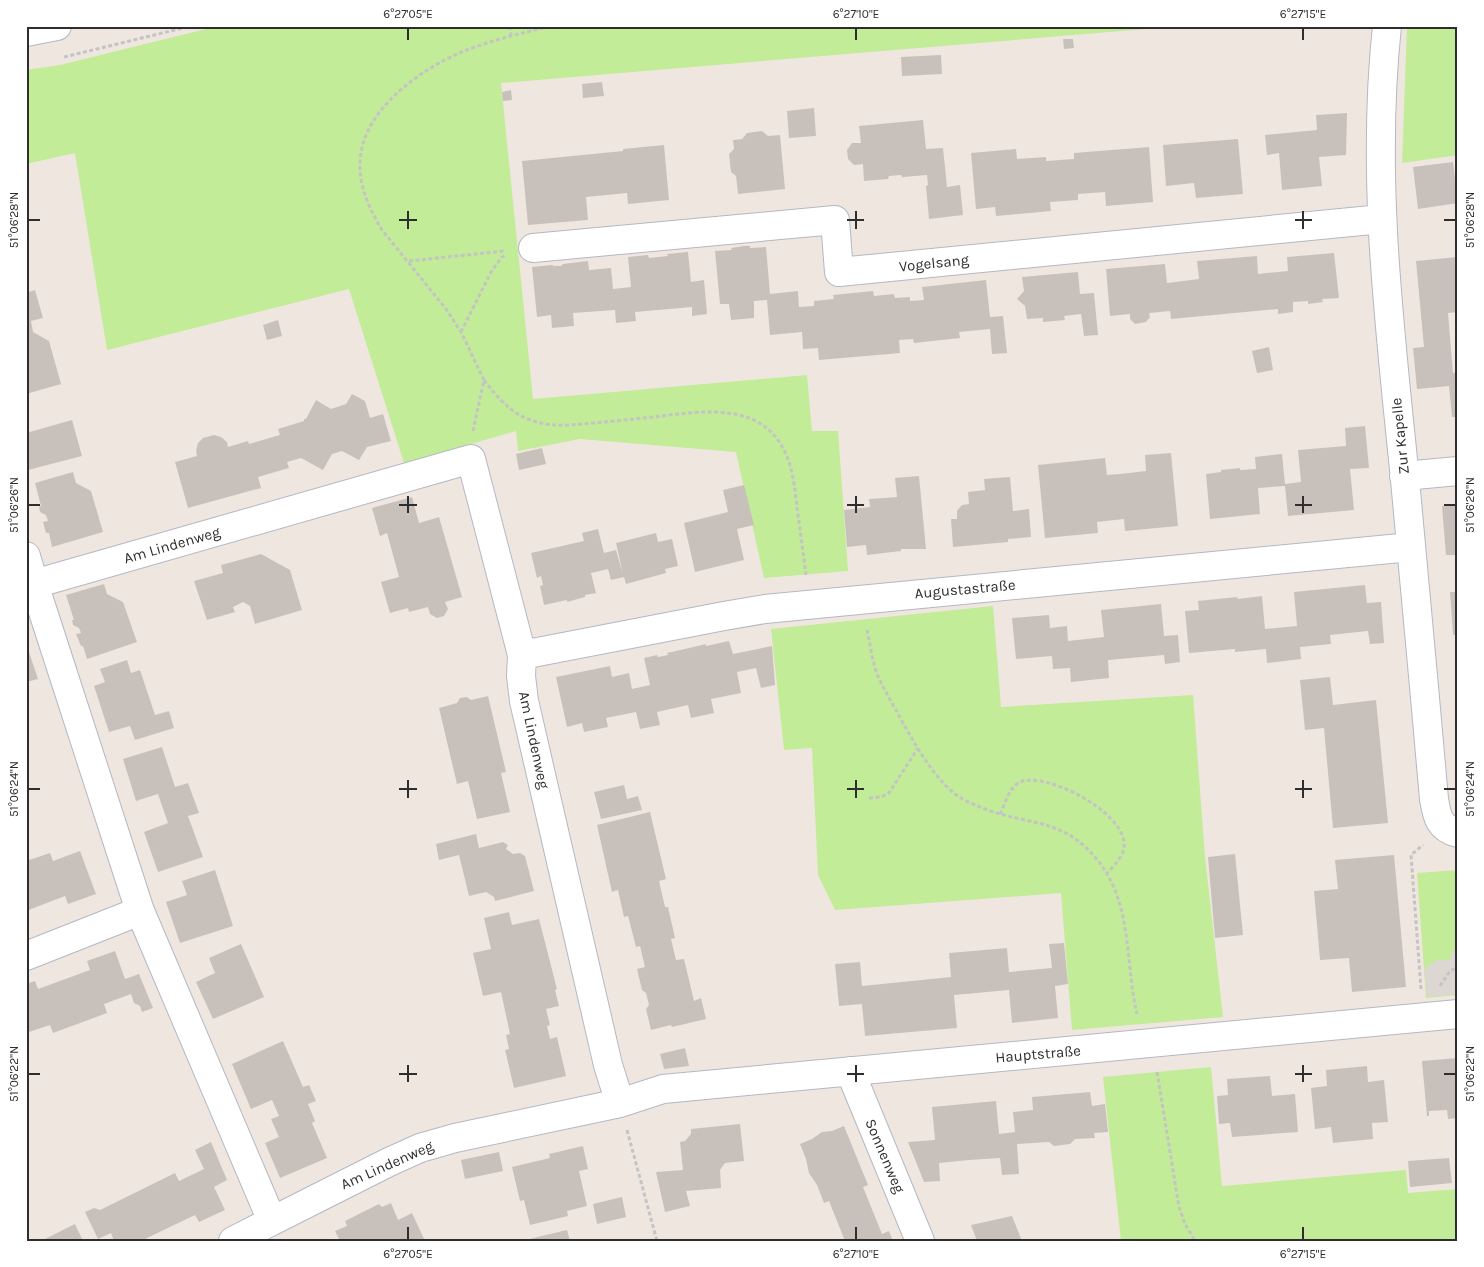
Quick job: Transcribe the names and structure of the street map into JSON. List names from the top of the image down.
{
  "streets": {
    "street": [
      "Vogelsang",
      "Zur Kapelle",
      "Am Lindenweg",
      "Augustastraße",
      "Hauptstraße",
      "Sonnenweg"
    ]
  },
  "crossings": [
    ["Vogelsang", "Zur Kapelle"],
    ["Zur Kapelle", "Augustastraße"],
    ["Am Lindenweg", "Augustastraße"],
    ["Am Lindenweg", "Hauptstraße"],
    ["Hauptstraße", "Sonnenweg"]
  ],
  "coordinates": [
    "6°27'05\"E",
    "6°27'10\"E",
    "6°27'15\"E",
    "51°06'28\"N",
    "51°06'26\"N",
    "51°06'24\"N",
    "51°06'22\"N"
  ]
}
